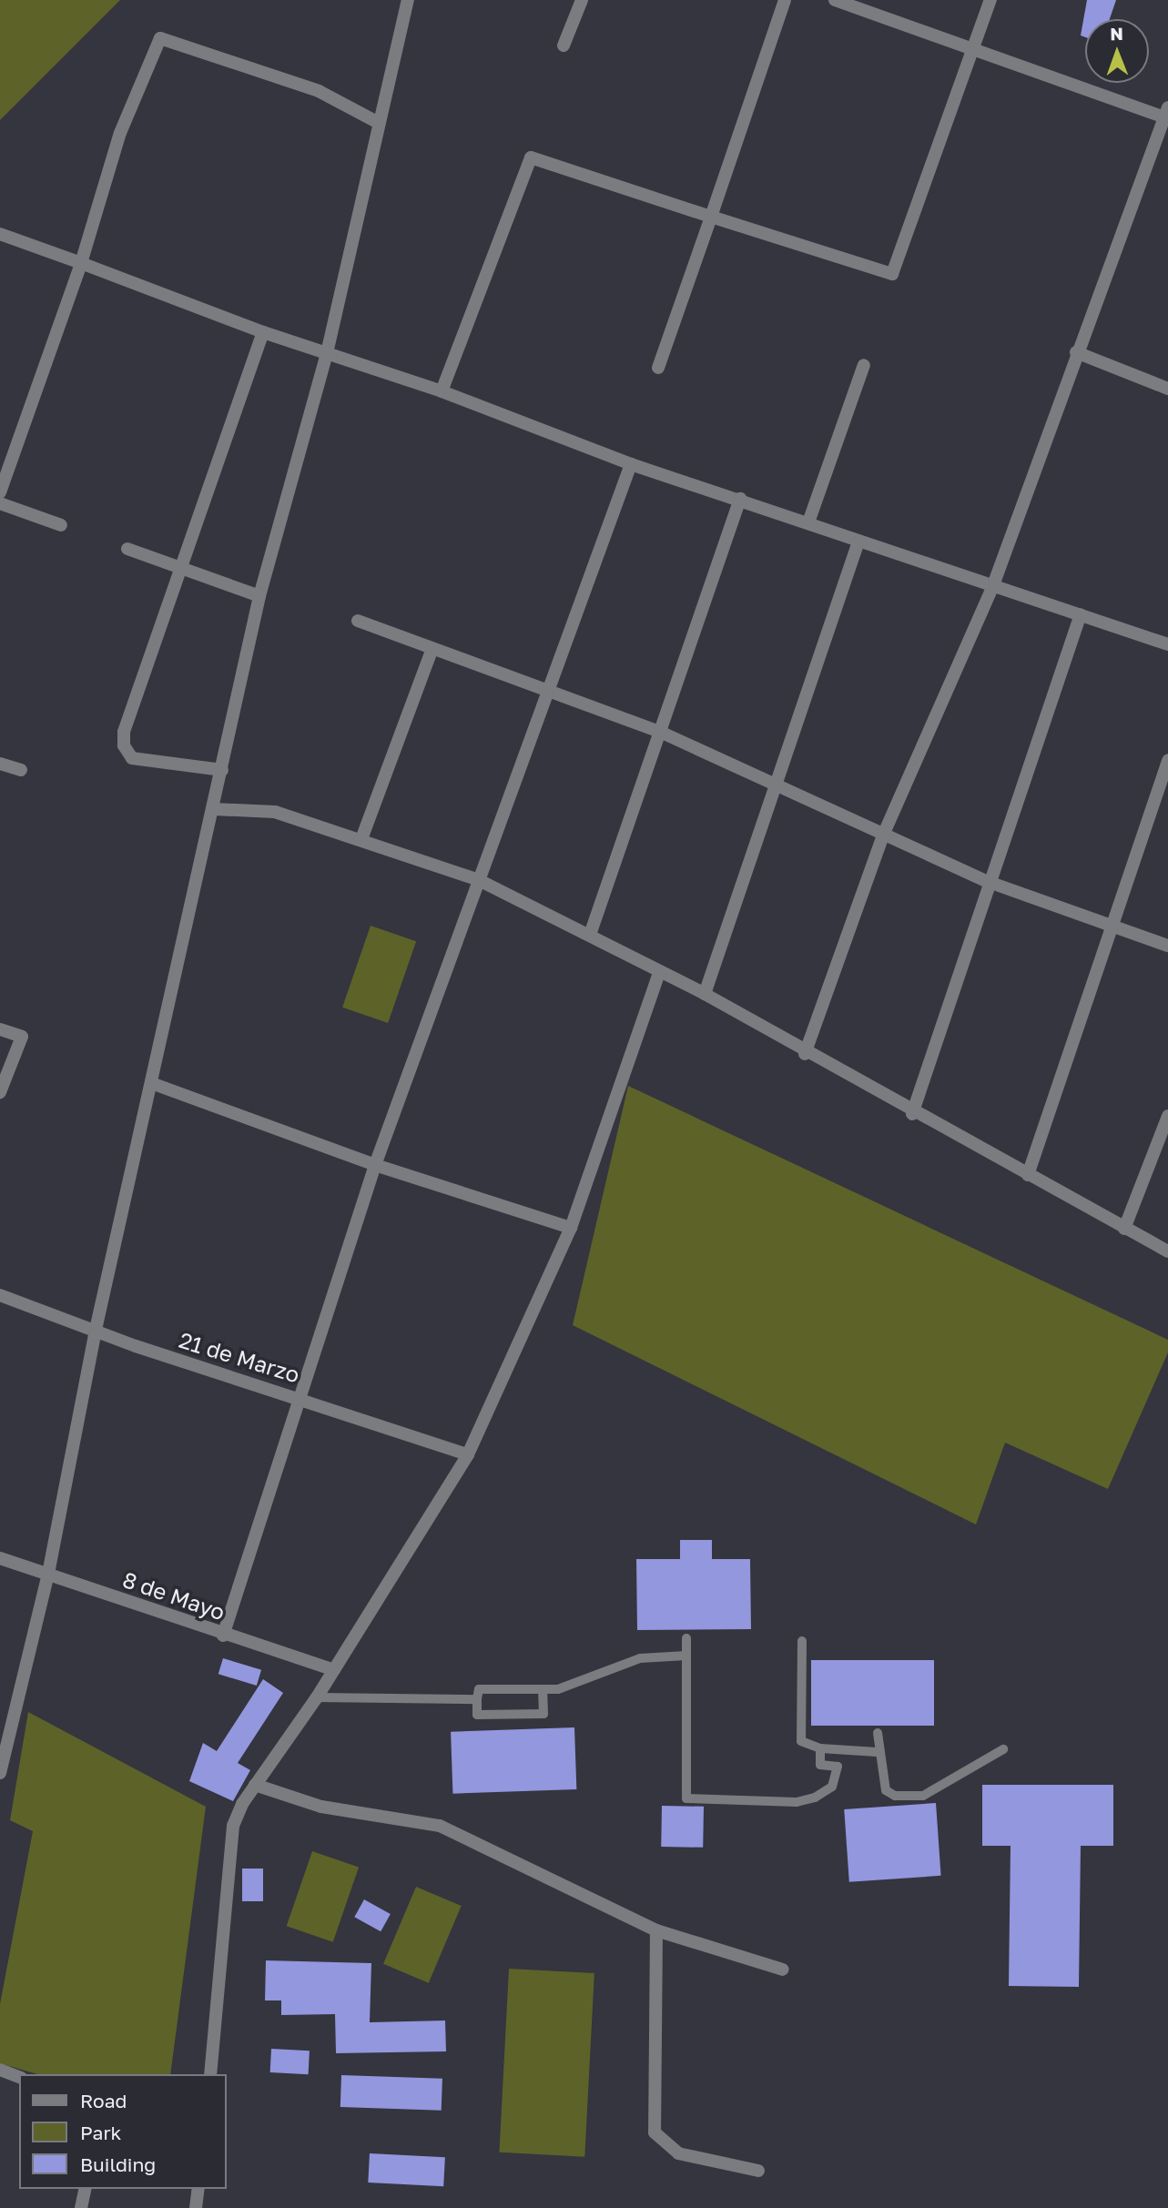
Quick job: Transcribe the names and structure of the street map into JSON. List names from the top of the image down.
{
  "streets": {
    "street": ["21 de Marzo", "8 de Mayo"]
  },
  "legend": ["Road", "Park", "Building"],
  "north": "top"
}
